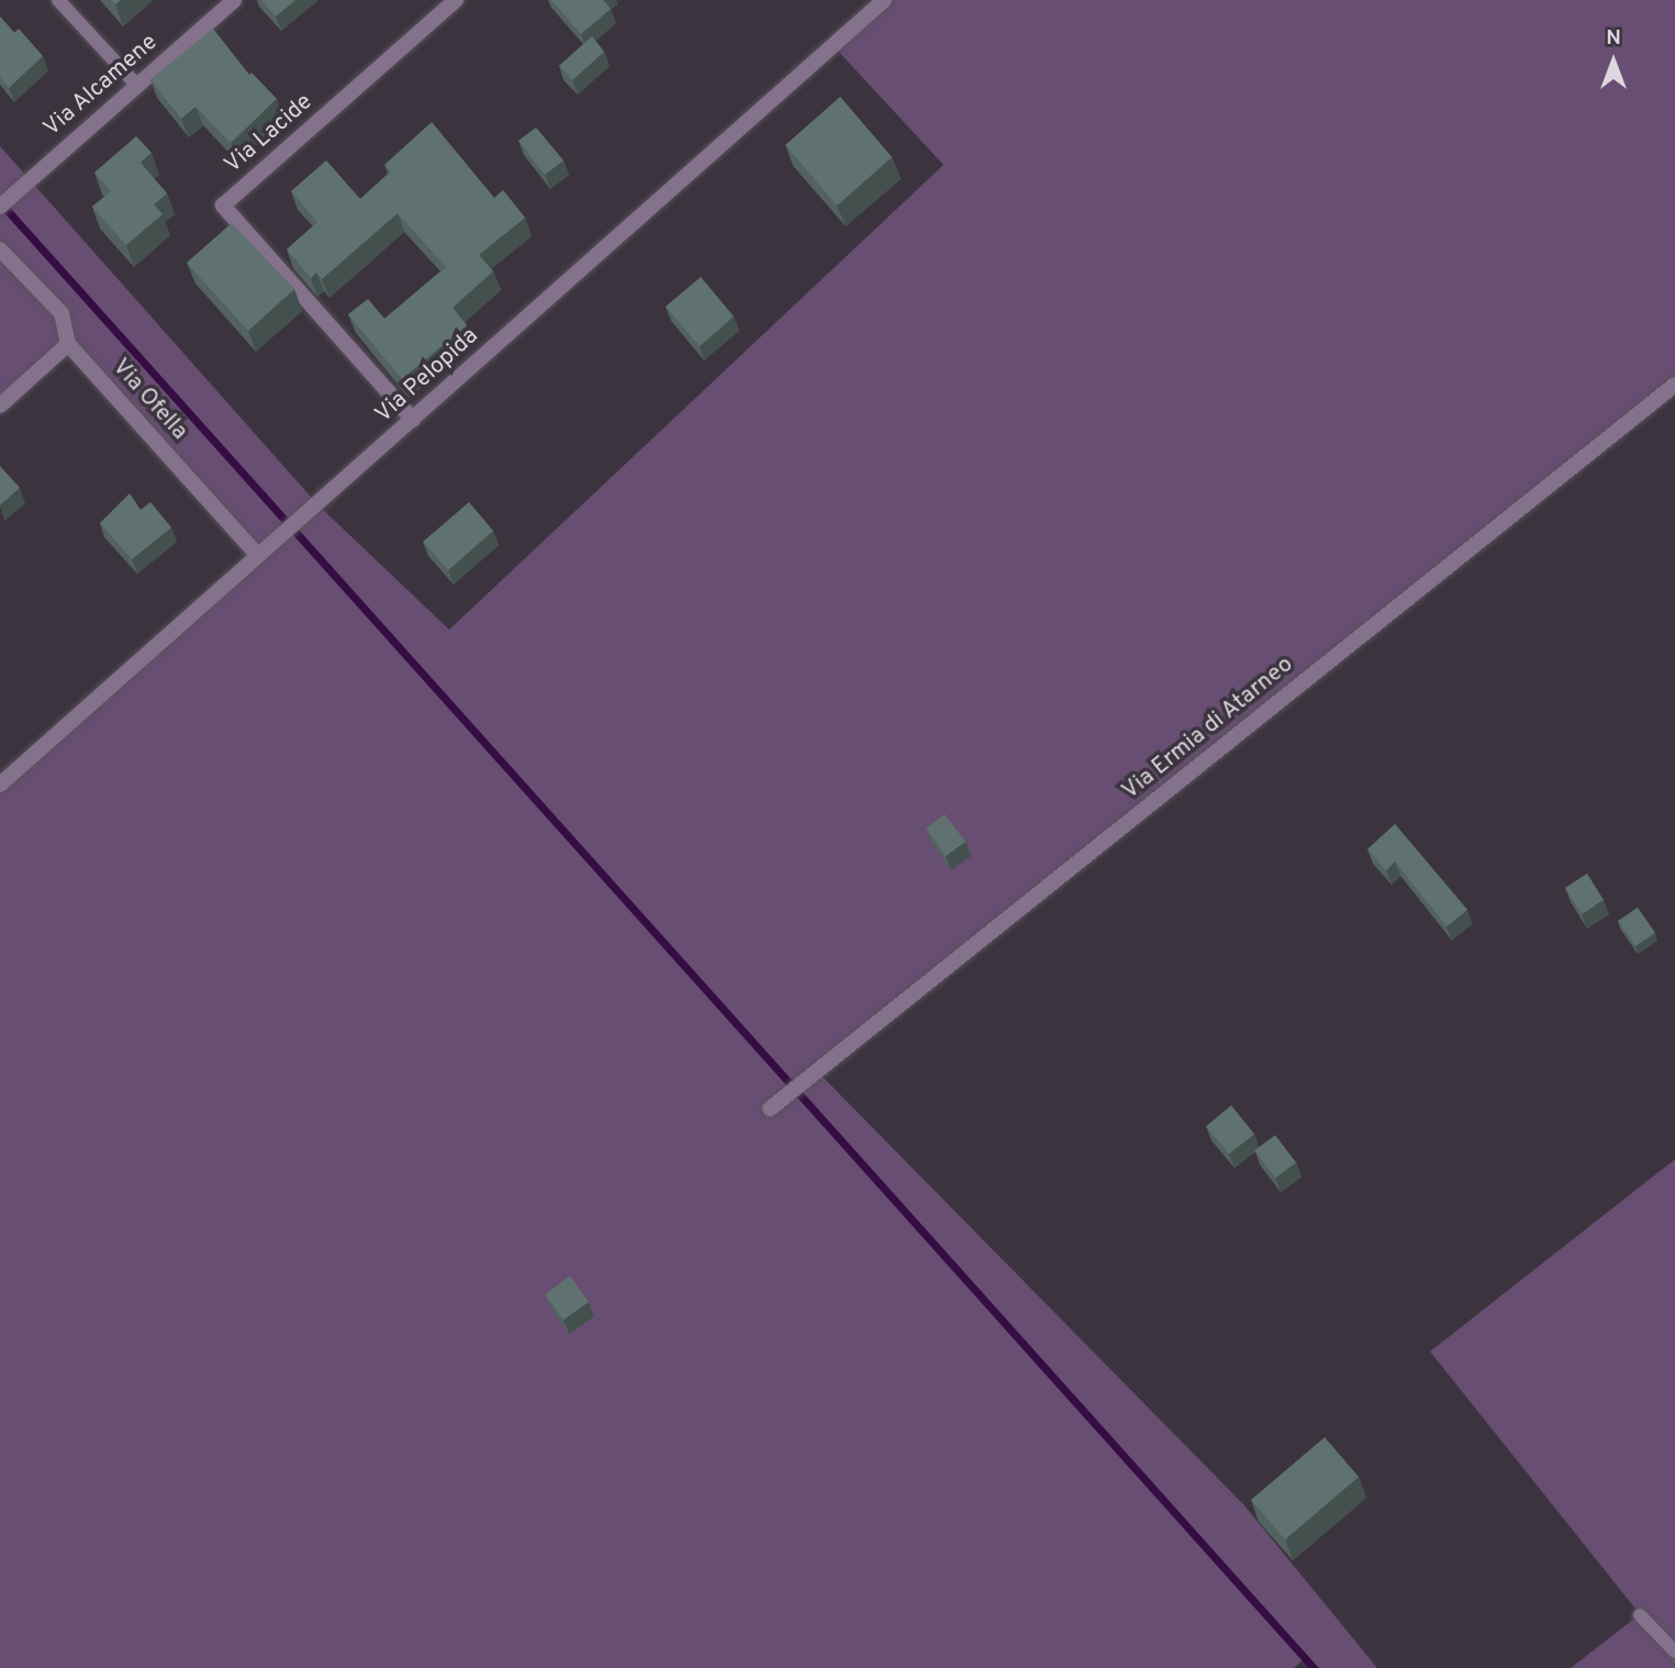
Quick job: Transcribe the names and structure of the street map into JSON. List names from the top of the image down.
{
  "streets": {
    "street": [
      "Via Alcamene",
      "Via Lacide",
      "Via Pelopida",
      "Via Ofella",
      "Via Ermia di Atarneo"
    ]
  },
  "crossings": [
    ["Via Lacide", "Via Pelopida"],
    ["Via Pelopida", "Via Ofella"]
  ],
  "north": "top"
}
